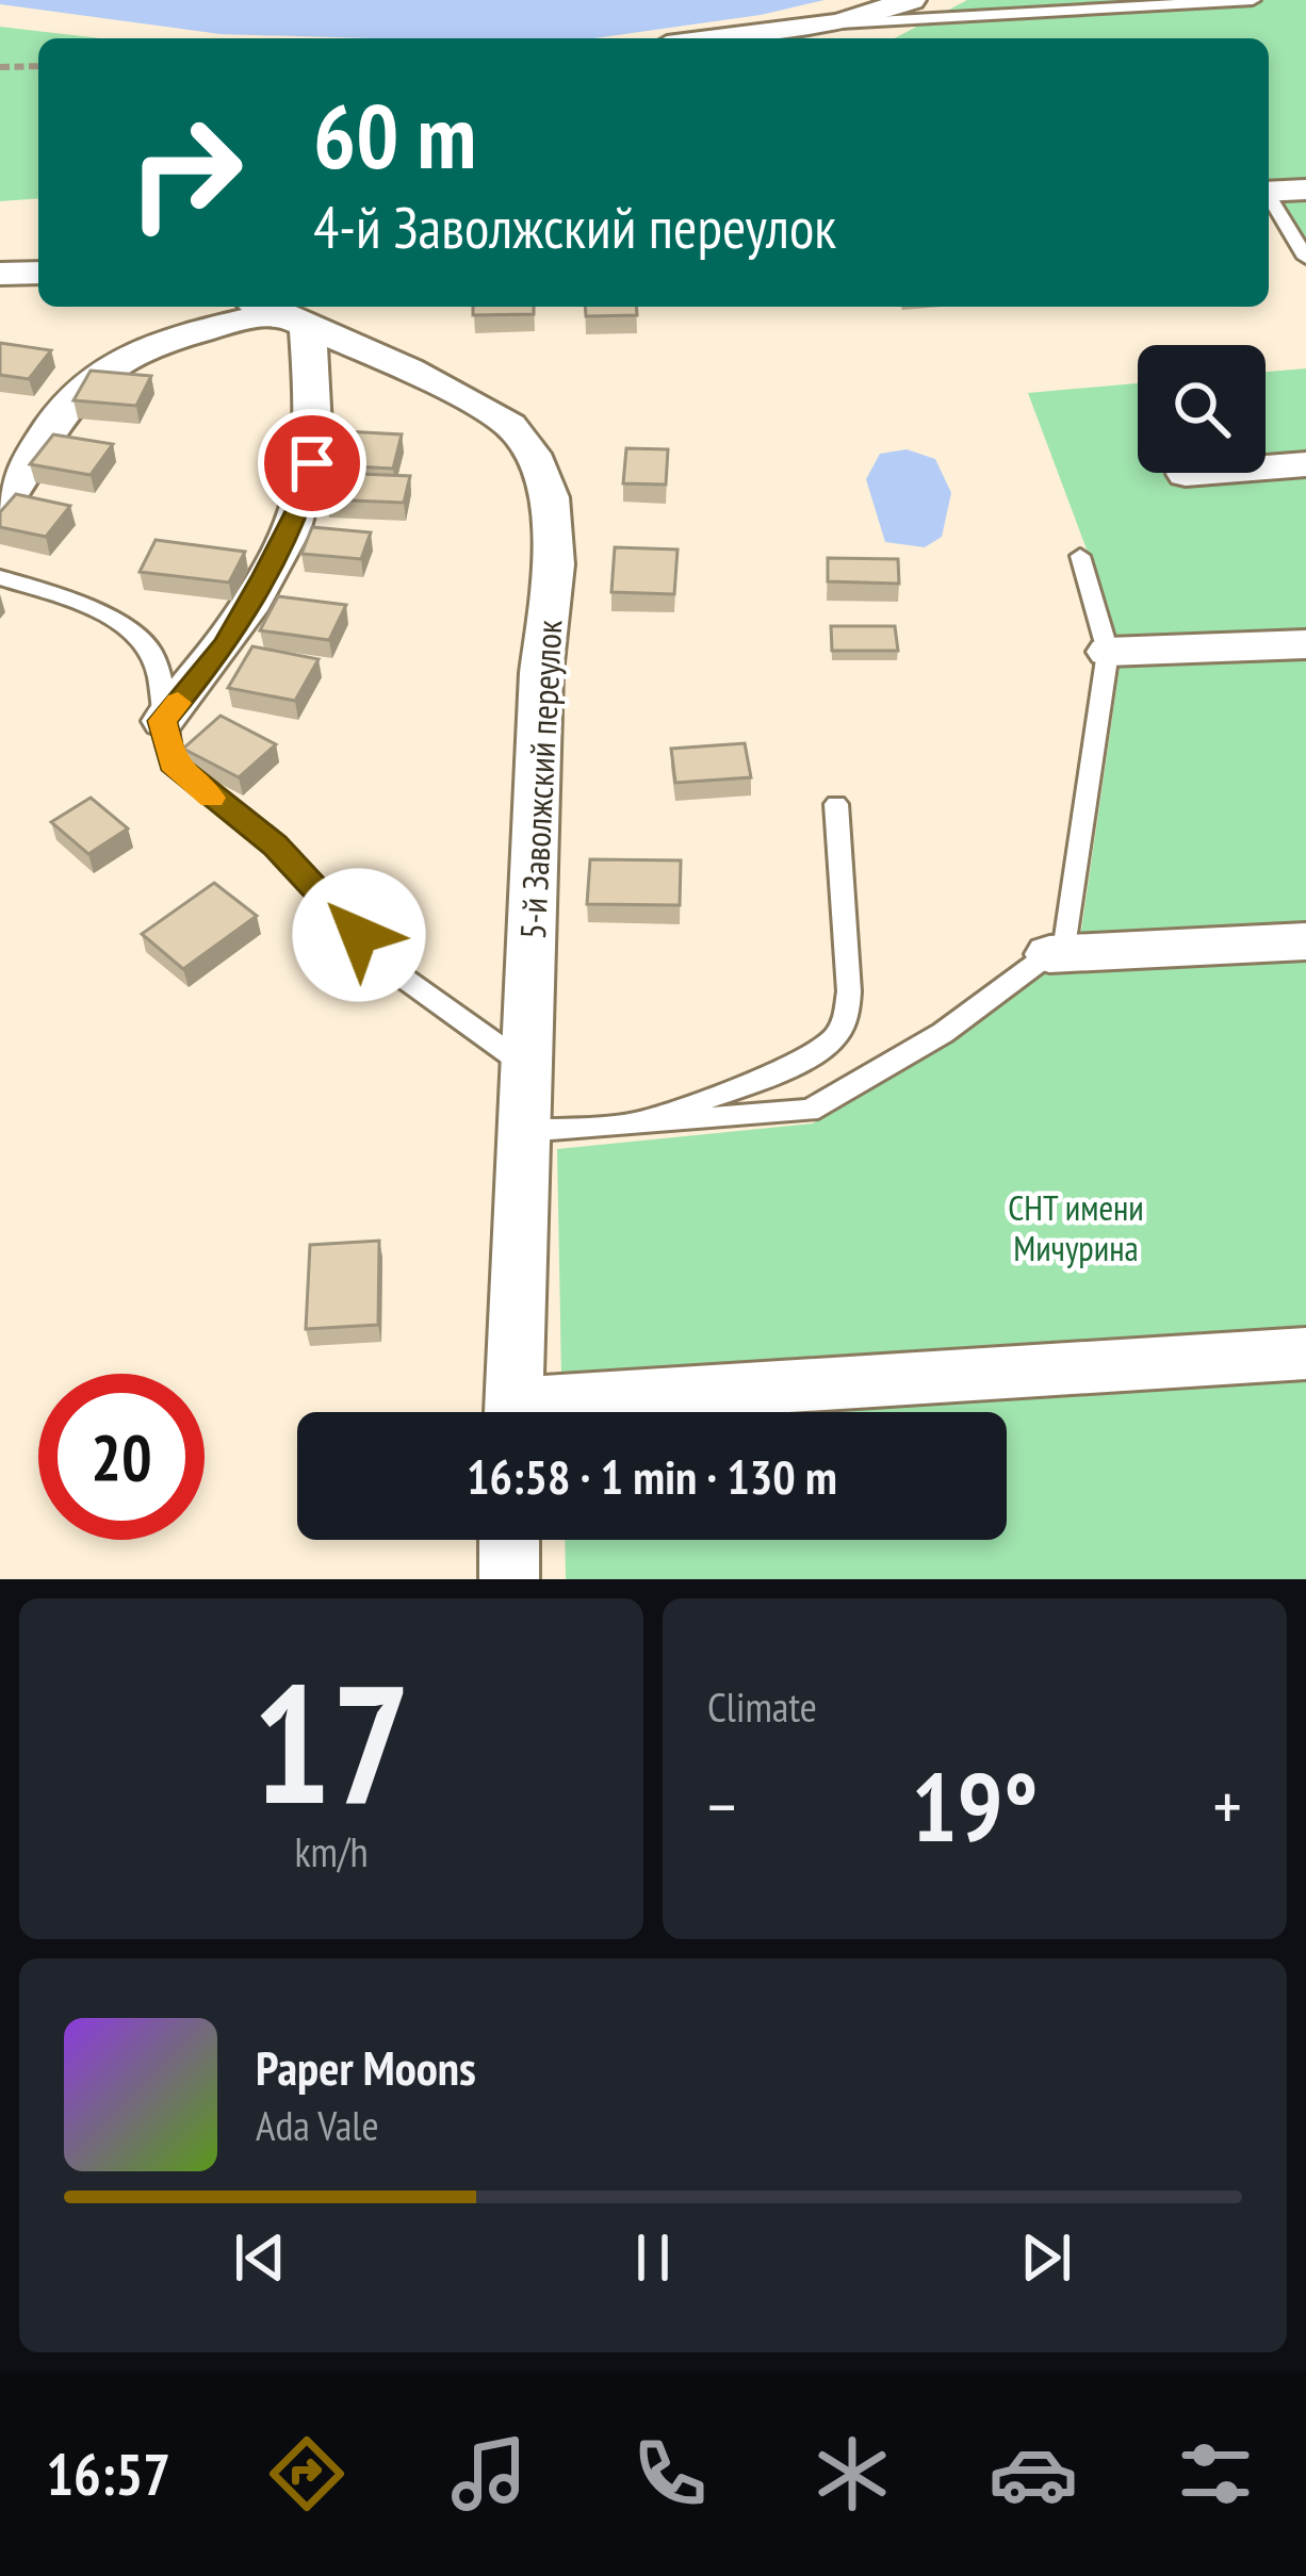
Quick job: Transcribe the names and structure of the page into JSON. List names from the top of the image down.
{
  "streets": {
    "street": ["5-й Заволжский переулок"]
  },
  "parks": ["СНТ имени Мичурина"],
  "page": {
    "turn": ["60 m", "4-й Заволжский переулок"],
    "limit": "20",
    "trip": "16:58 · 1 min · 130 m",
    "tile": [
      ["17", "km/h"],
      "Climate"
    ],
    "heat": ["−", "19°", "+"],
    "song": ["Paper Moons", "Ada Vale"],
    "tabs": "16:57"
  }
}
